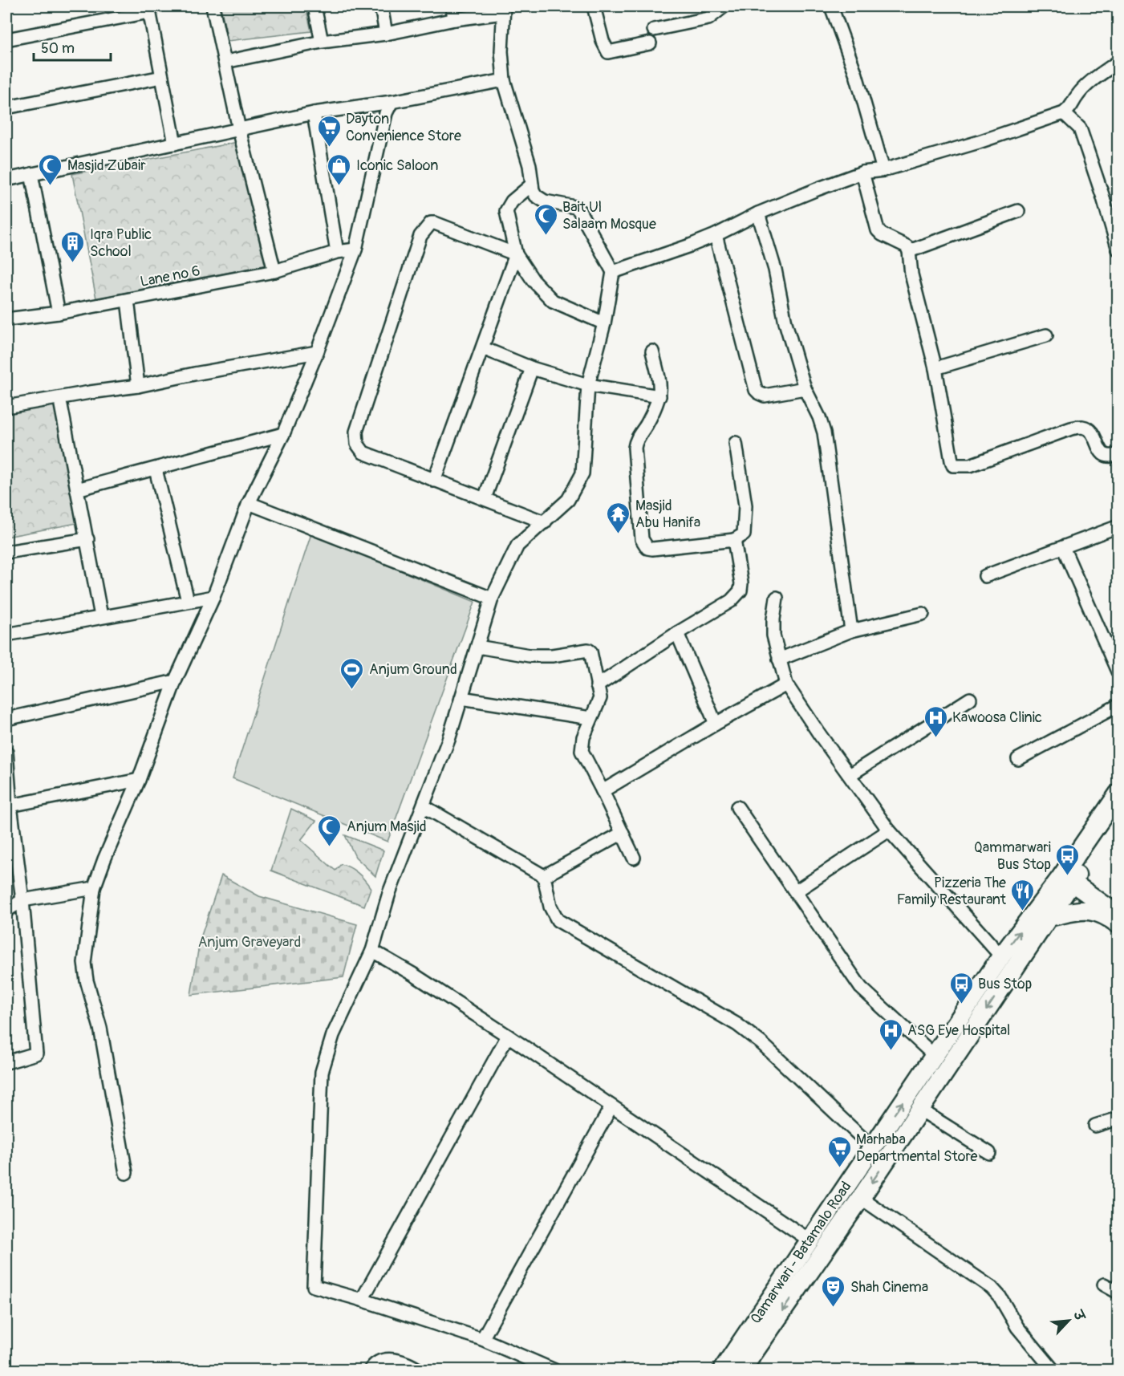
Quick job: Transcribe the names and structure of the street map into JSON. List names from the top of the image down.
{
  "streets": {
    "main road": ["Qamarwari - Batamalo Road"],
    "street": ["Lane no 6"]
  },
  "parks": ["Anjum Graveyard"],
  "places": {
    "supermarket": ["Dayton Convenience Store", "Marhaba Departmental Store"],
    "mosque": ["Masjid Zubair", "Bait Ul Salaam Mosque", "Anjum Masjid"],
    "shop": ["Iconic Saloon"],
    "building": ["Iqra Public School"],
    "temple": ["Masjid Abu Hanifa"],
    "sports": ["Anjum Ground"],
    "hospital": ["Kawoosa Clinic", "ASG Eye Hospital"],
    "bus stop": ["Qammarwari Bus Stop", "Bus Stop"],
    "restaurant": ["Pizzeria The Family Restaurant"],
    "theatre": ["Shah Cinema"]
  },
  "scale_bar": "50 m",
  "north": "top right"
}
